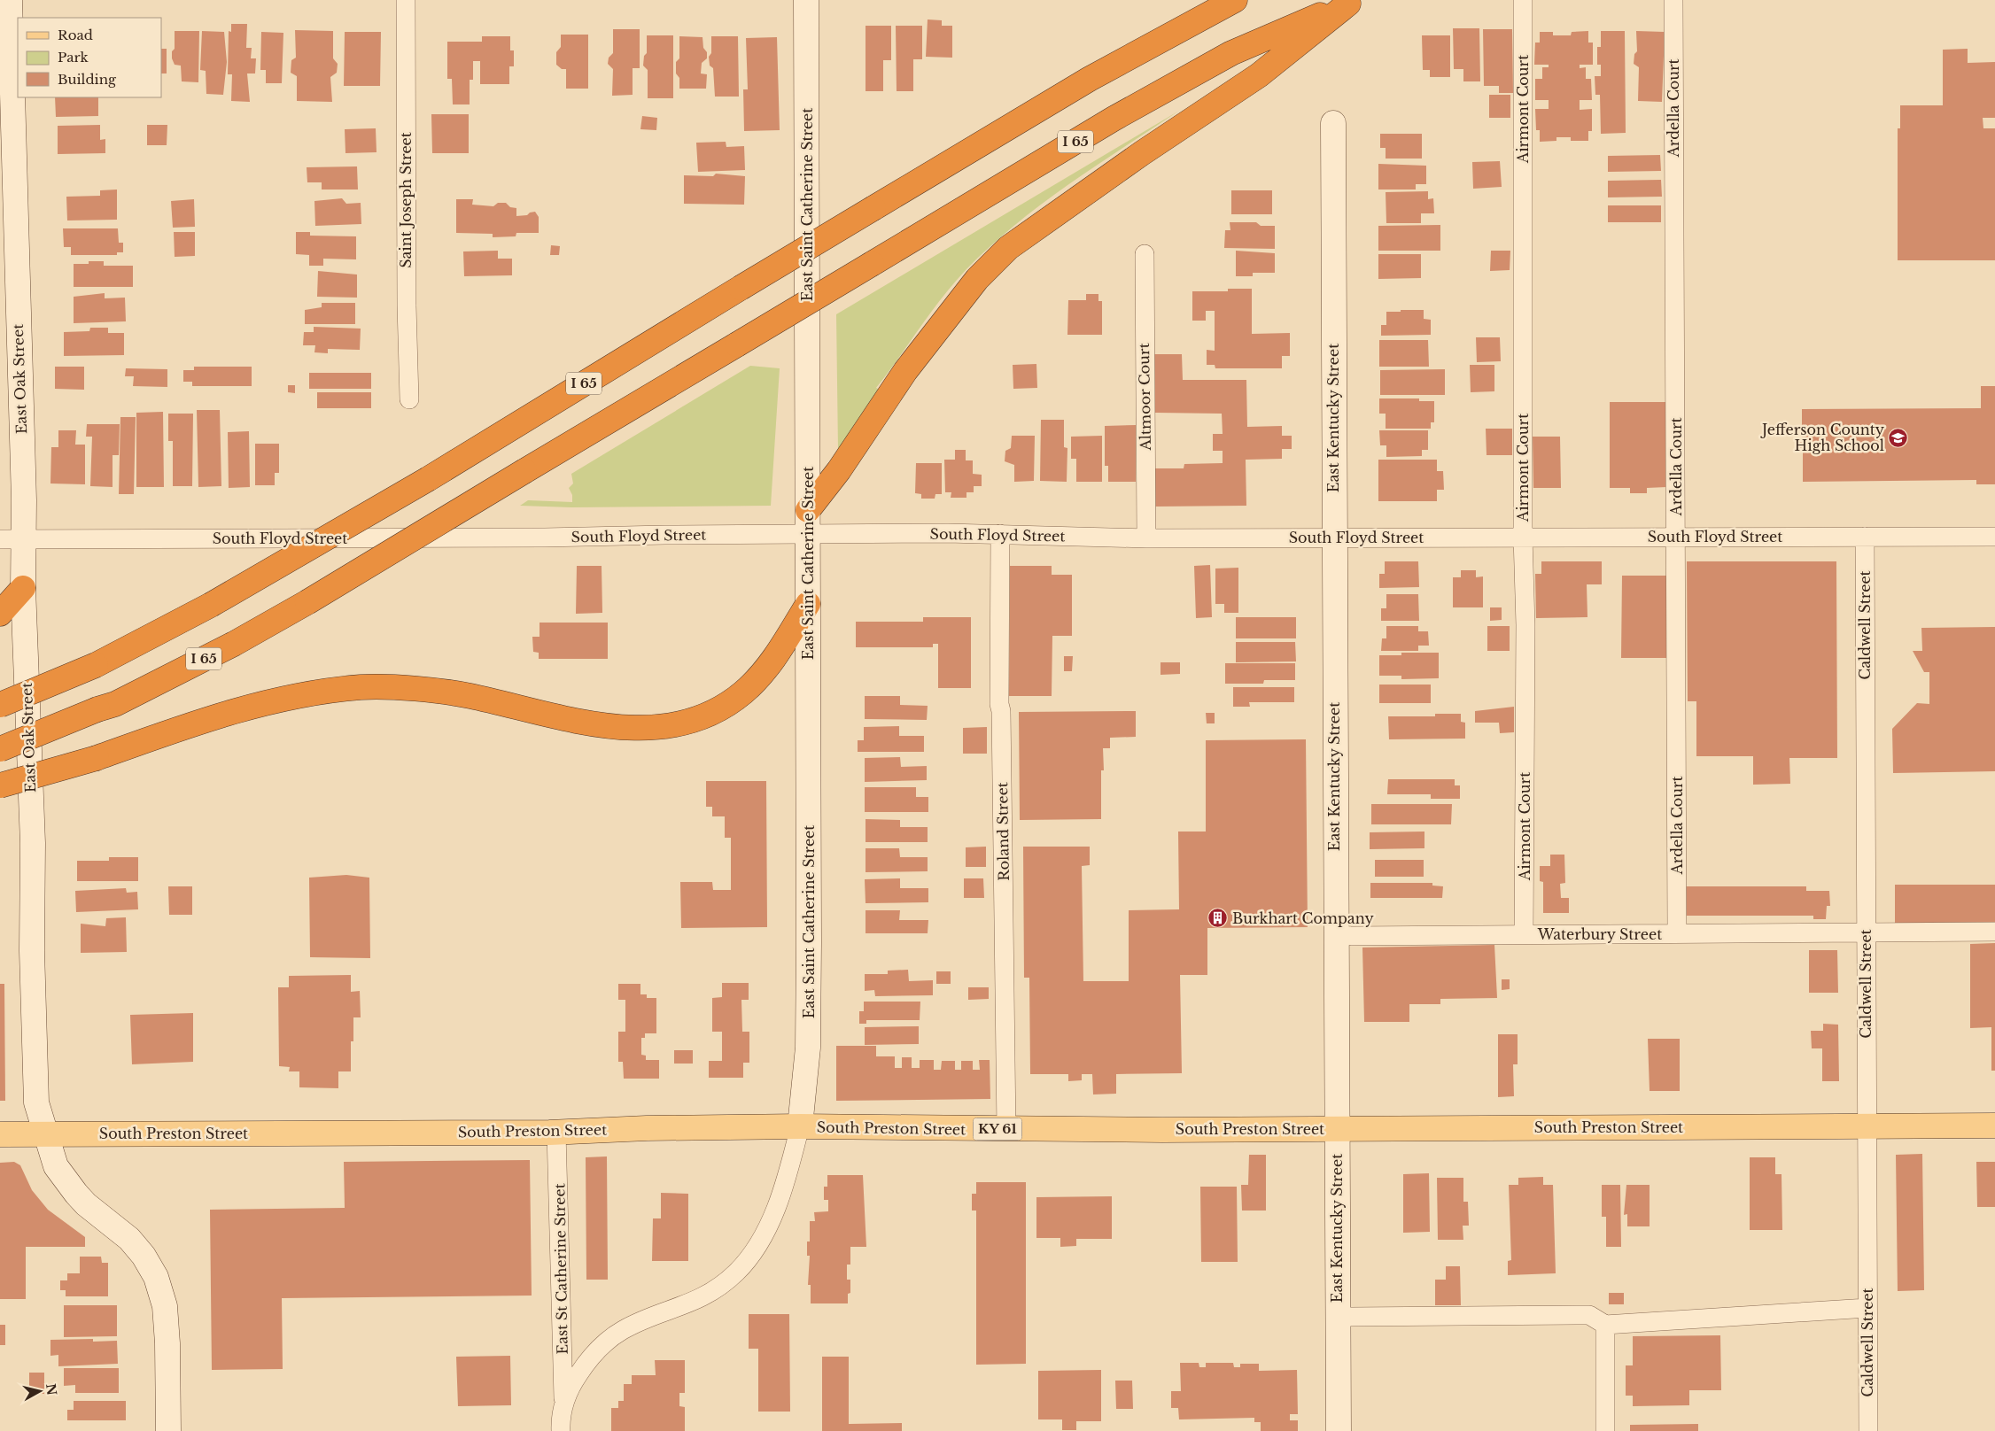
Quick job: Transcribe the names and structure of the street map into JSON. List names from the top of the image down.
{
  "streets": {
    "highway": ["I 65"],
    "main road": [
      "East Saint Catherine Street",
      "East Oak Street",
      "East Kentucky Street",
      "South Preston Street",
      "KY 61"
    ],
    "street": [
      "Ardella Court",
      "Airmont Court",
      "Saint Joseph Street",
      "Altmoor Court",
      "South Floyd Street",
      "Caldwell Street",
      "Roland Street",
      "Waterbury Street",
      "East St Catherine Street"
    ]
  },
  "crossings": [
    ["Ardella Court", "South Floyd Street"],
    ["Ardella Court", "Waterbury Street"],
    ["Airmont Court", "South Floyd Street"],
    ["Airmont Court", "Waterbury Street"],
    ["East Saint Catherine Street", "South Floyd Street"],
    ["East Saint Catherine Street", "South Preston Street"],
    ["East Saint Catherine Street", "East St Catherine Street"],
    ["East Oak Street", "South Floyd Street"],
    ["East Oak Street", "South Preston Street"],
    ["Altmoor Court", "South Floyd Street"],
    ["East Kentucky Street", "South Floyd Street"],
    ["East Kentucky Street", "Waterbury Street"],
    ["East Kentucky Street", "South Preston Street"],
    ["South Floyd Street", "Caldwell Street"],
    ["South Floyd Street", "Roland Street"],
    ["Caldwell Street", "Waterbury Street"],
    ["Caldwell Street", "South Preston Street"],
    ["Roland Street", "South Preston Street"],
    ["South Preston Street", "East St Catherine Street"]
  ],
  "places": {
    "school or university": ["Jefferson County High School"],
    "building": ["Burkhart Company"]
  },
  "legend": ["Road", "Park", "Building"],
  "north": "right"
}
